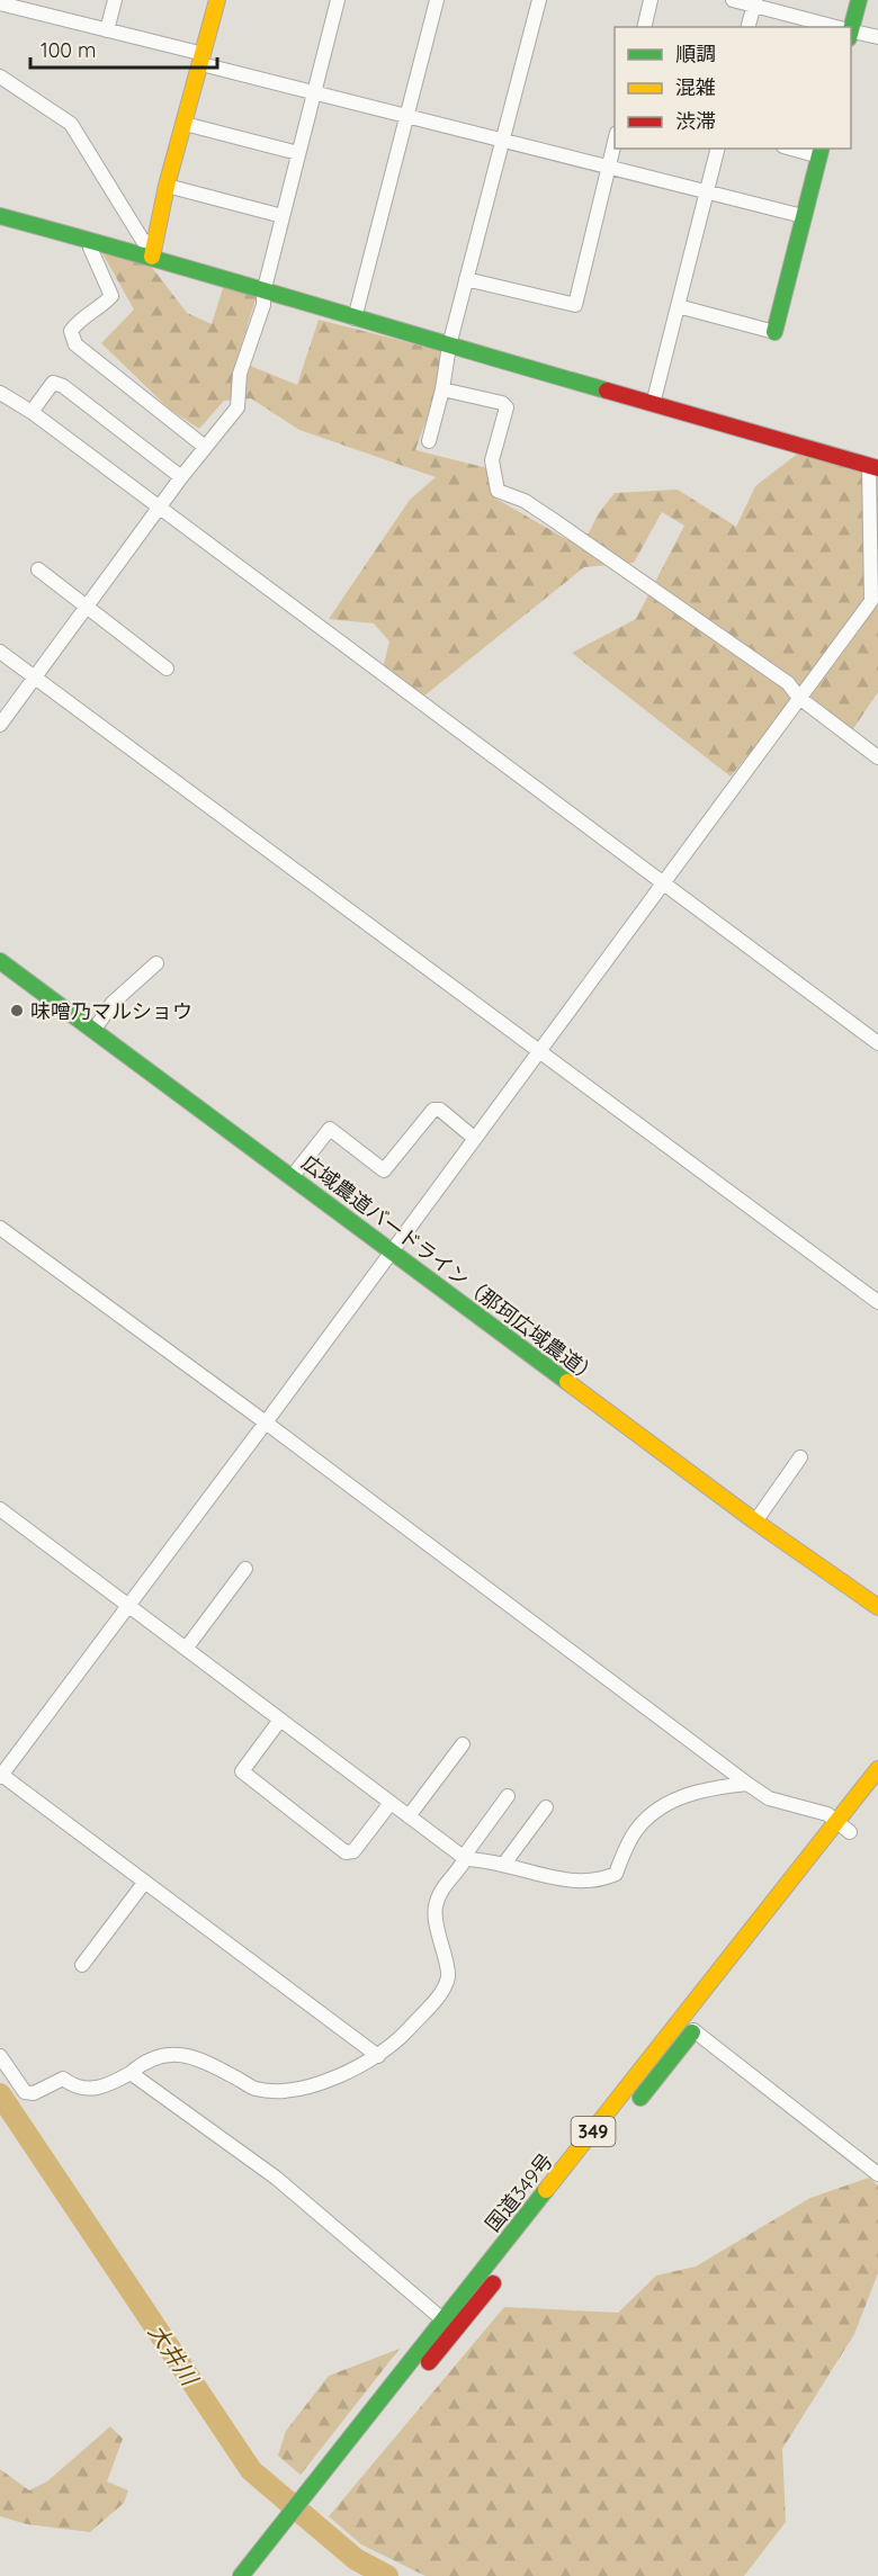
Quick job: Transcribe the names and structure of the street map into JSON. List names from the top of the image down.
{
  "streets": {
    "main road": ["広域農道バードライン（那珂広域農道）", "349", "国道349号"]
  },
  "water": ["大井川"],
  "places": ["味噌乃マルショウ"],
  "legend": ["順調", "混雑", "渋滞"],
  "scale_bar": "100 m"
}
